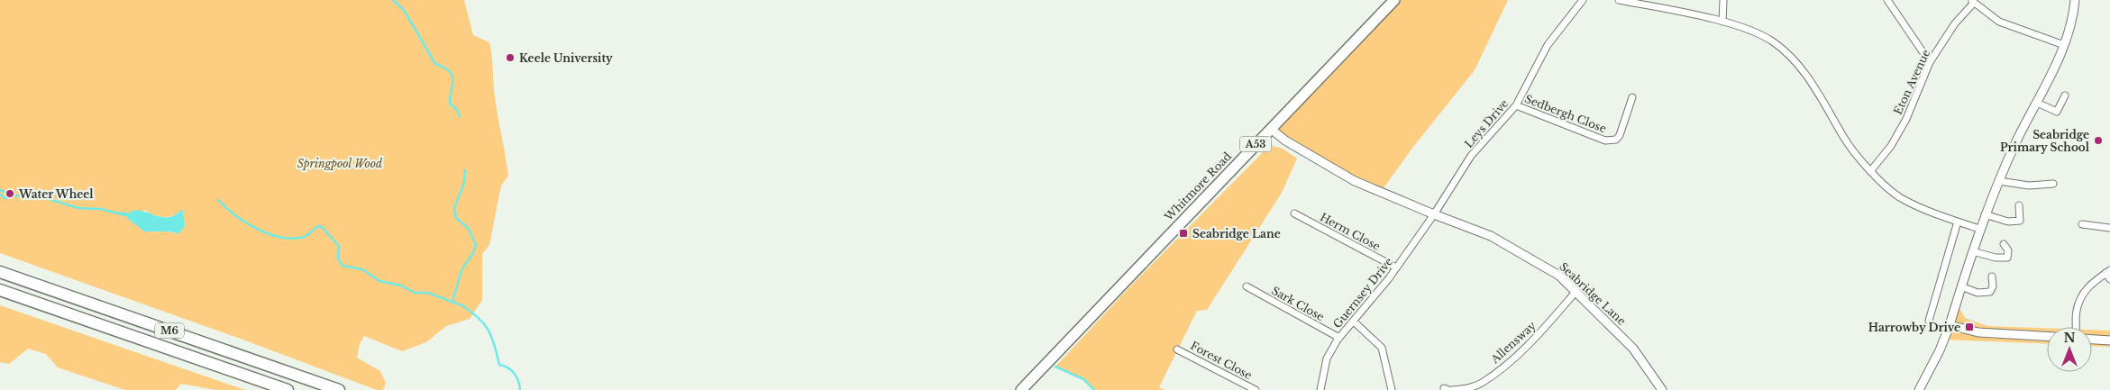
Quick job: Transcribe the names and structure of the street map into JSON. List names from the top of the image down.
{
  "streets": {
    "highway": ["A53", "Whitmore Road", "M6"],
    "street": [
      "Eton Avenue",
      "Sedbergh Close",
      "Leys Drive",
      "Herm Close",
      "Guernsey Drive",
      "Seabridge Lane",
      "Sark Close",
      "Allensway",
      "Forest Close"
    ]
  },
  "crossings": [
    ["Sedbergh Close", "Leys Drive"],
    ["Leys Drive", "Guernsey Drive"],
    ["Leys Drive", "Seabridge Lane"],
    ["Whitmore Road", "Seabridge Lane"],
    ["Herm Close", "Guernsey Drive"],
    ["Guernsey Drive", "Seabridge Lane"],
    ["Guernsey Drive", "Sark Close"],
    ["Seabridge Lane", "Allensway"]
  ],
  "parks": ["Springpool Wood"],
  "places": {
    "other": ["Keele University", "Seabridge Primary School", "Water Wheel"],
    "transit": ["Seabridge Lane", "Harrowby Drive"]
  },
  "north": "top"
}
